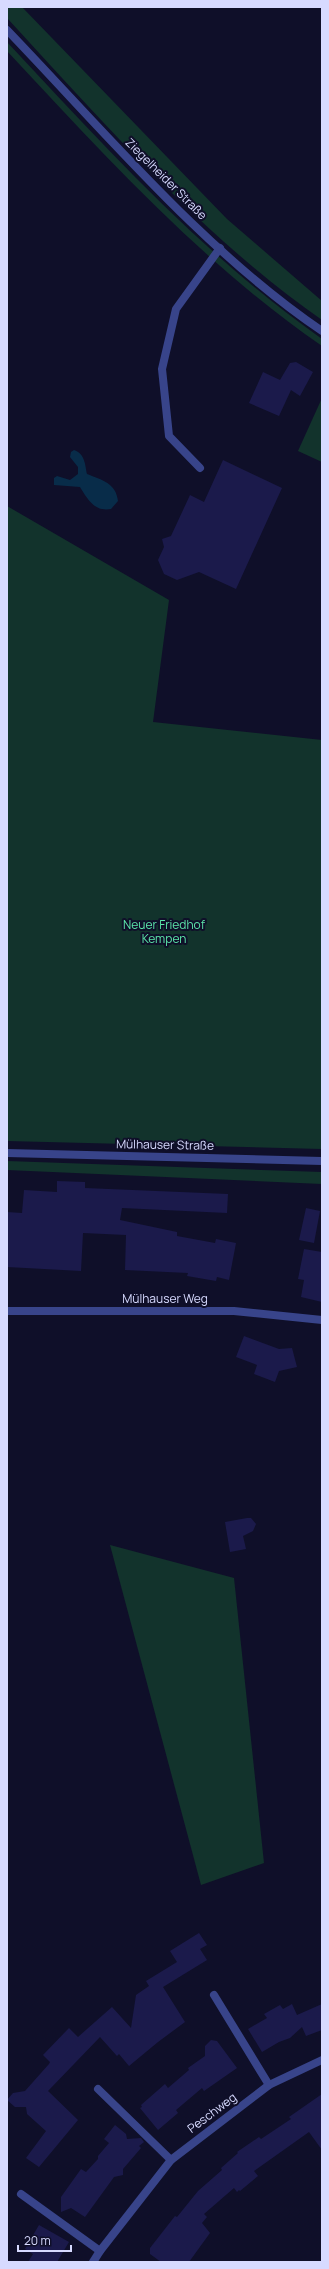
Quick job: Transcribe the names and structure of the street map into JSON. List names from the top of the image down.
{
  "streets": {
    "street": [
      "Ziegelheider Straße",
      "Mülhauser Straße",
      "Mülhauser Weg",
      "Peschweg"
    ]
  },
  "parks": ["Neuer Friedhof Kempen"],
  "scale_bar": "20 m"
}
